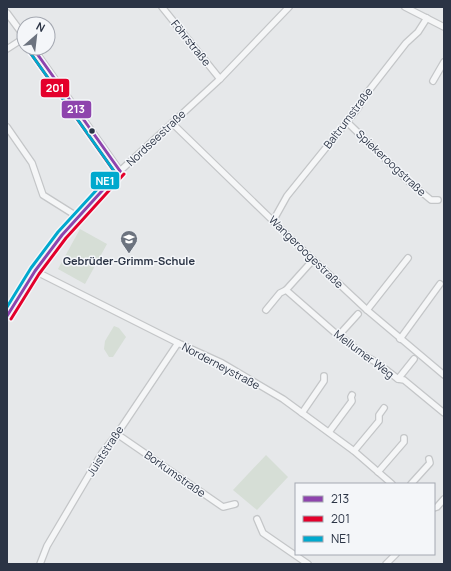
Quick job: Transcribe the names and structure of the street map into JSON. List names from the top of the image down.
{
  "streets": {
    "street": [
      "Föhrstraße",
      "Baltrumstraße",
      "Nordseestraße",
      "Spiekeroogstraße",
      "Wangeroogestraße",
      "Mellumer Weg",
      "Norderneystraße",
      "Juiststraße",
      "Borkumstraße"
    ]
  },
  "crossings": [
    ["Föhrstraße", "Nordseestraße"],
    ["Baltrumstraße", "Spiekeroogstraße"],
    ["Baltrumstraße", "Wangeroogestraße"],
    ["Nordseestraße", "Wangeroogestraße"],
    ["Nordseestraße", "Norderneystraße"],
    ["Norderneystraße", "Juiststraße"],
    ["Juiststraße", "Borkumstraße"]
  ],
  "places": {
    "school or university": ["Gebrüder-Grimm-Schule"]
  },
  "lines": ["transit line 213", "transit line 201", "transit line NE1"],
  "legend": ["213", "201", "NE1"],
  "north": "top right"
}
